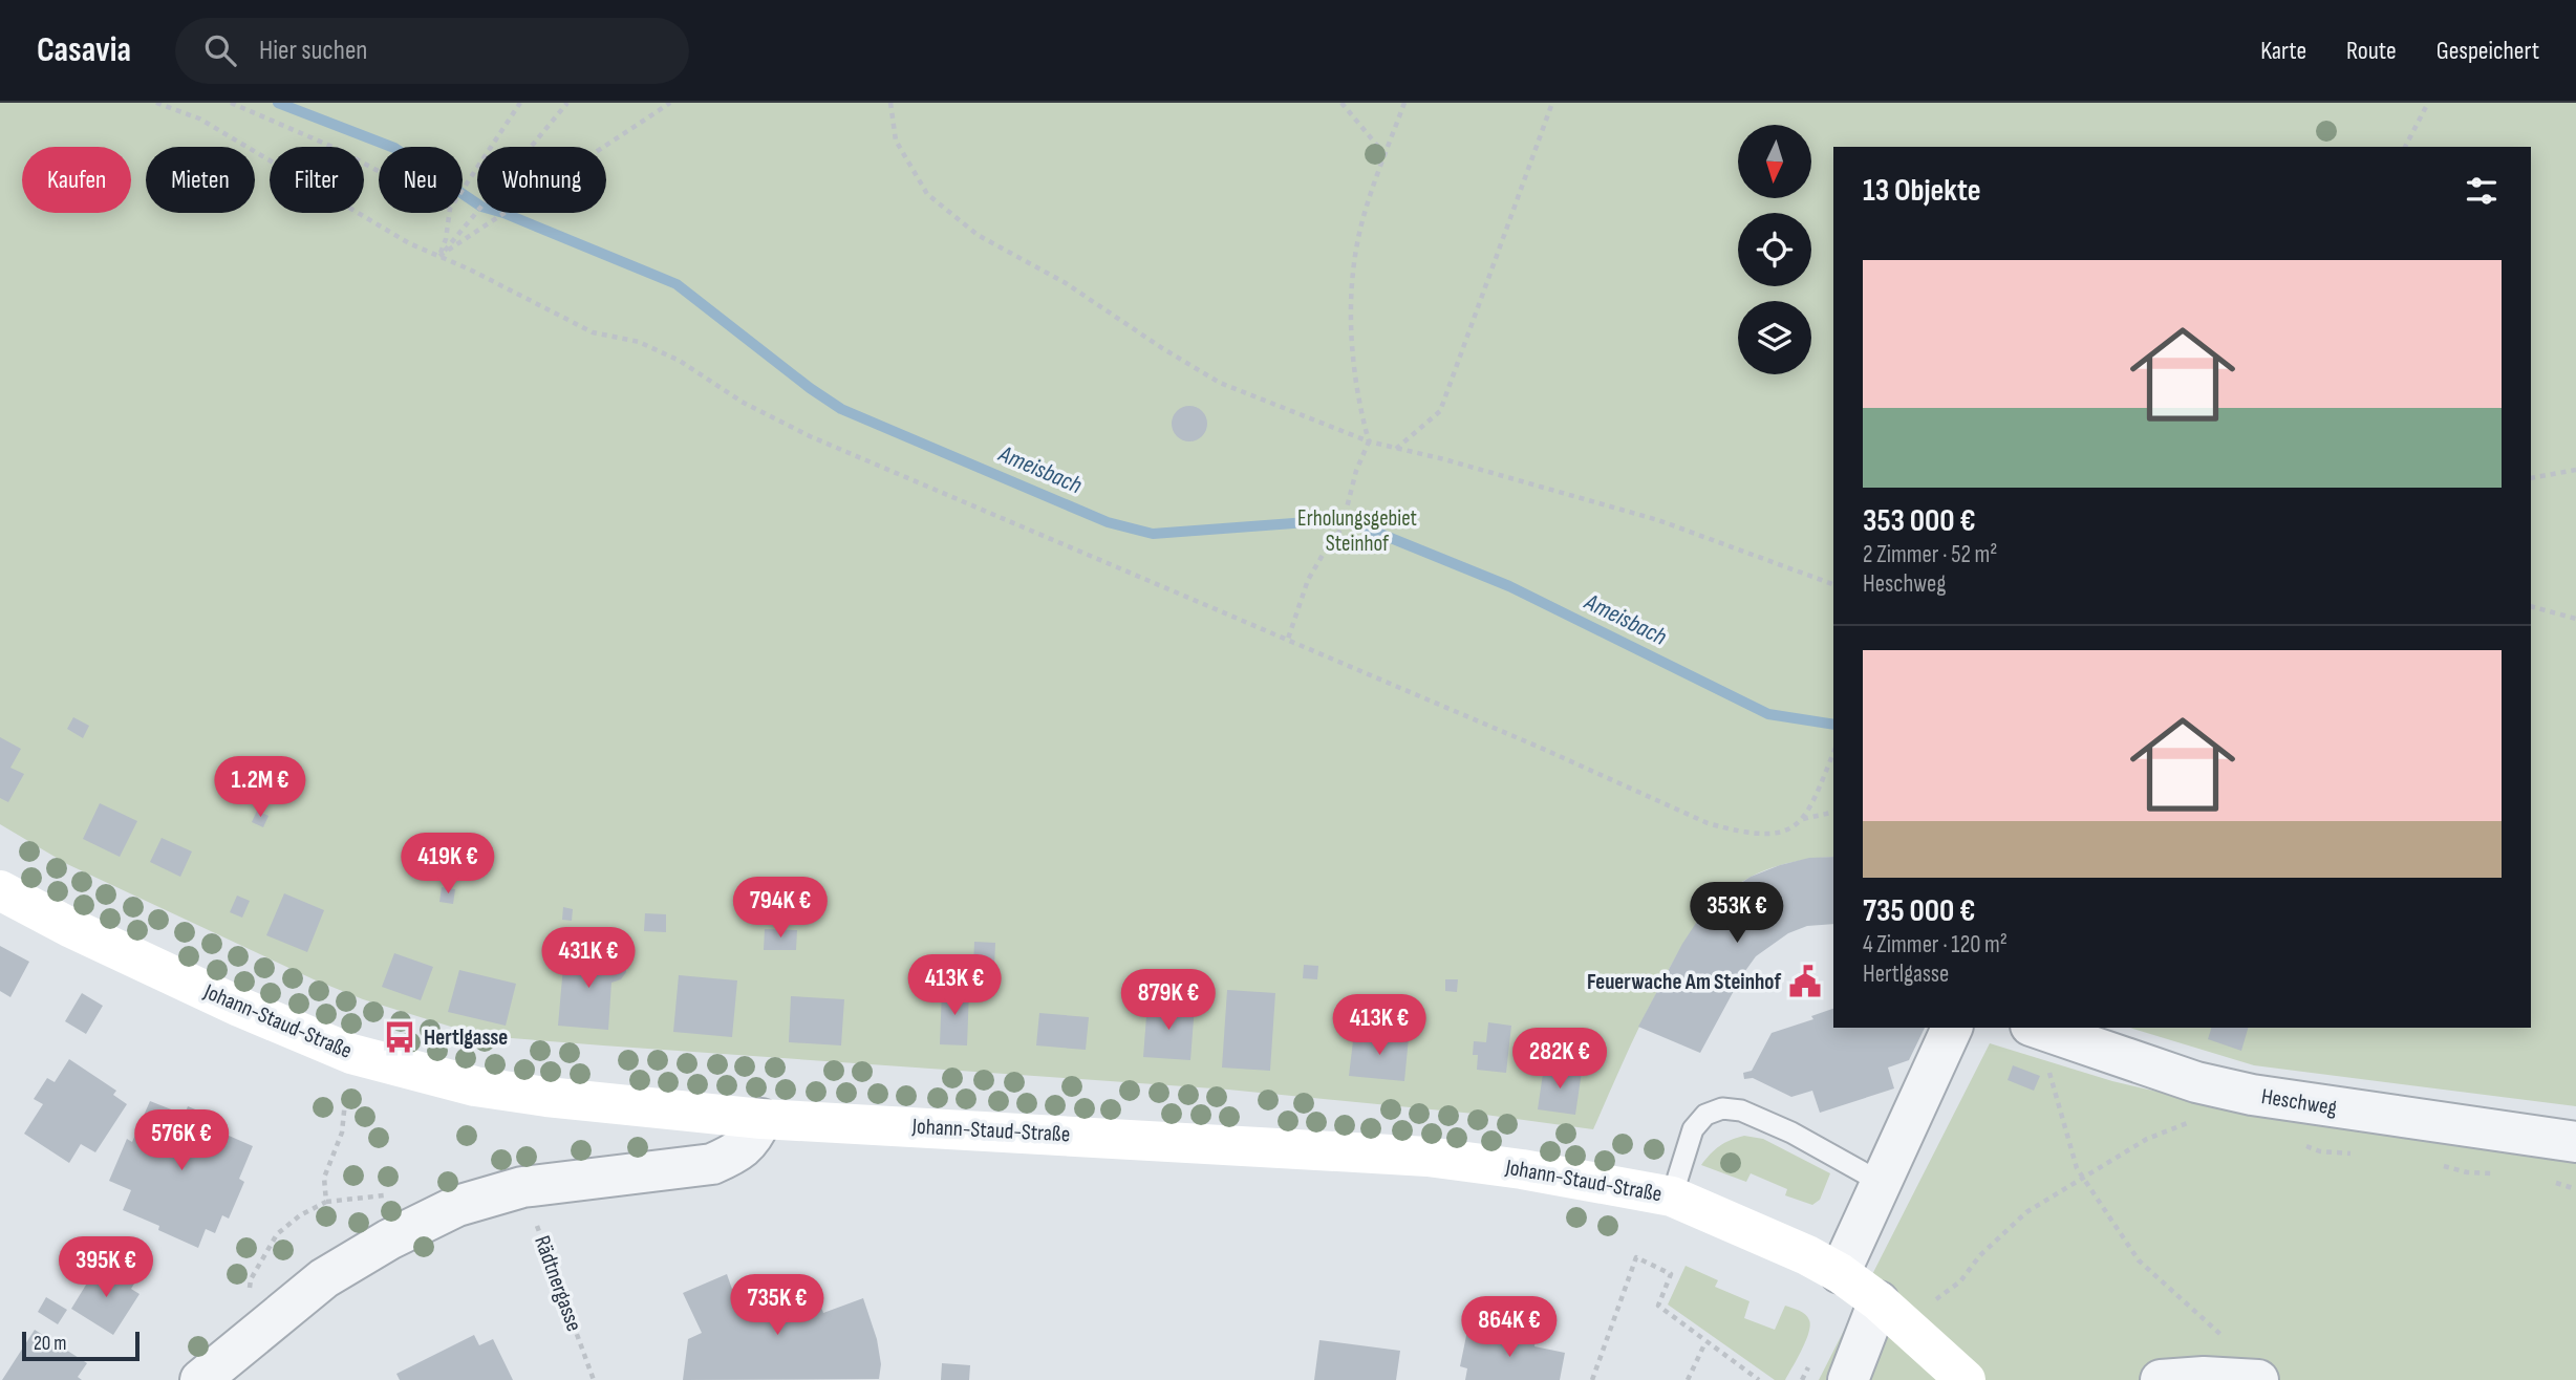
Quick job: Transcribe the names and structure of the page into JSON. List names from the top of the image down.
{
  "streets": {
    "street": ["Johann-Staud-Straße", "Heschweg"],
    "path": ["Rädtnergasse"]
  },
  "water": ["Ameisbach"],
  "parks": ["Erholungsgebiet Steinhof"],
  "places": {
    "public building": ["Feuerwache Am Steinhof"],
    "bus stop": ["Hertlgasse"]
  },
  "scale_bar": "20 m",
  "north": "bottom",
  "page": {
    "header": "Casavia",
    "search": "Hier suchen",
    "nav": ["Karte", "Route", "Gespeichert"],
    "chip": [
      "Kaufen",
      "Mieten",
      "Filter",
      "Neu",
      "Wohnung"
    ],
    "heading": "13 Objekte",
    "list": [
      {
        "name": "353 000 €",
        "note": "2 Zimmer · 52 m² · Heschweg"
      },
      {
        "name": "735 000 €",
        "note": "4 Zimmer · 120 m² · Hertlgasse"
      }
    ],
    "price": [
      "1.2M €",
      "419K €",
      "794K €",
      "353K €",
      "431K €",
      "413K €",
      "879K €",
      "413K €",
      "282K €",
      "576K €",
      "395K €",
      "735K €",
      "864K €"
    ],
    "scale": "20 m"
  }
}
